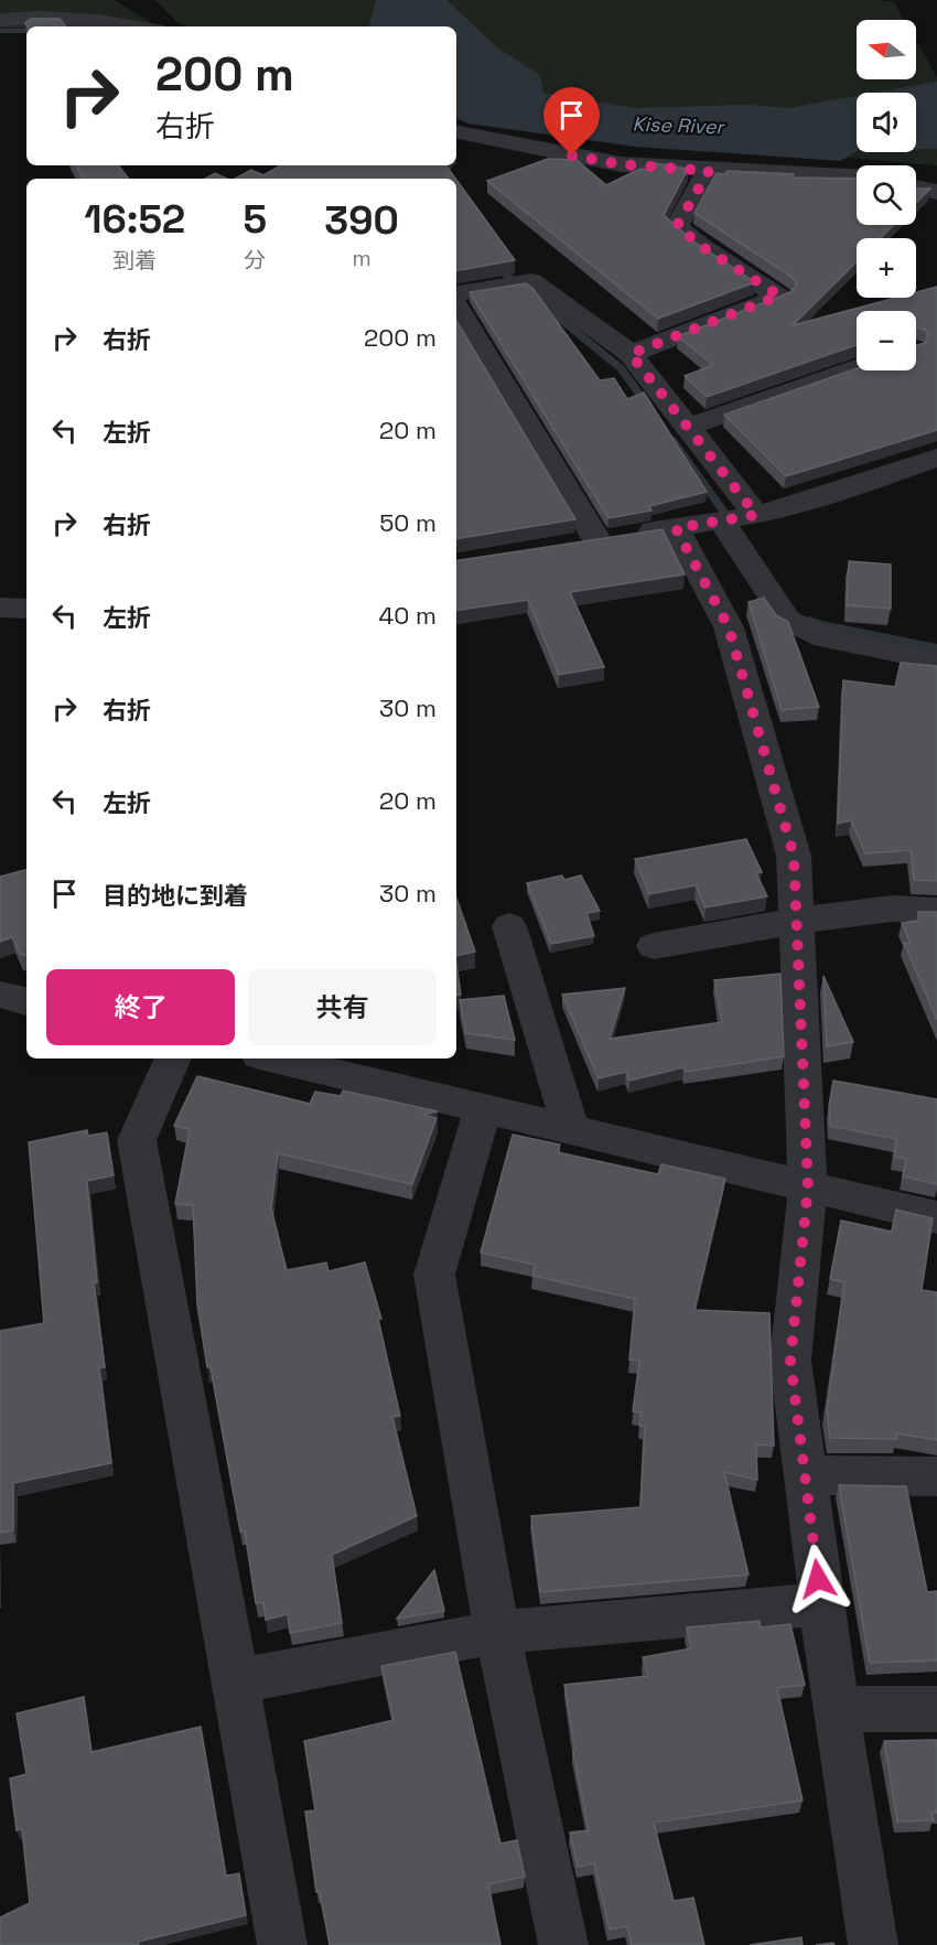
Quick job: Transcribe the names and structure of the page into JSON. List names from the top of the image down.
{
  "water": ["Kise River"],
  "north": "left",
  "page": {
    "map_buttons": ["+", "−"],
    "turn": ["200 m", "右折"],
    "eta": [
      "16:52",
      "到着",
      "5",
      "分",
      "390",
      "m"
    ],
    "list": [
      {
        "name": "右折",
        "value": "200 m"
      },
      {
        "name": "左折",
        "value": "20 m"
      },
      {
        "name": "右折",
        "value": "50 m"
      },
      {
        "name": "左折",
        "value": "40 m"
      },
      {
        "name": "右折",
        "value": "30 m"
      },
      {
        "name": "左折",
        "value": "20 m"
      },
      {
        "name": "目的地に到着",
        "value": "30 m"
      }
    ],
    "buttons": ["終了", "共有"]
  }
}
